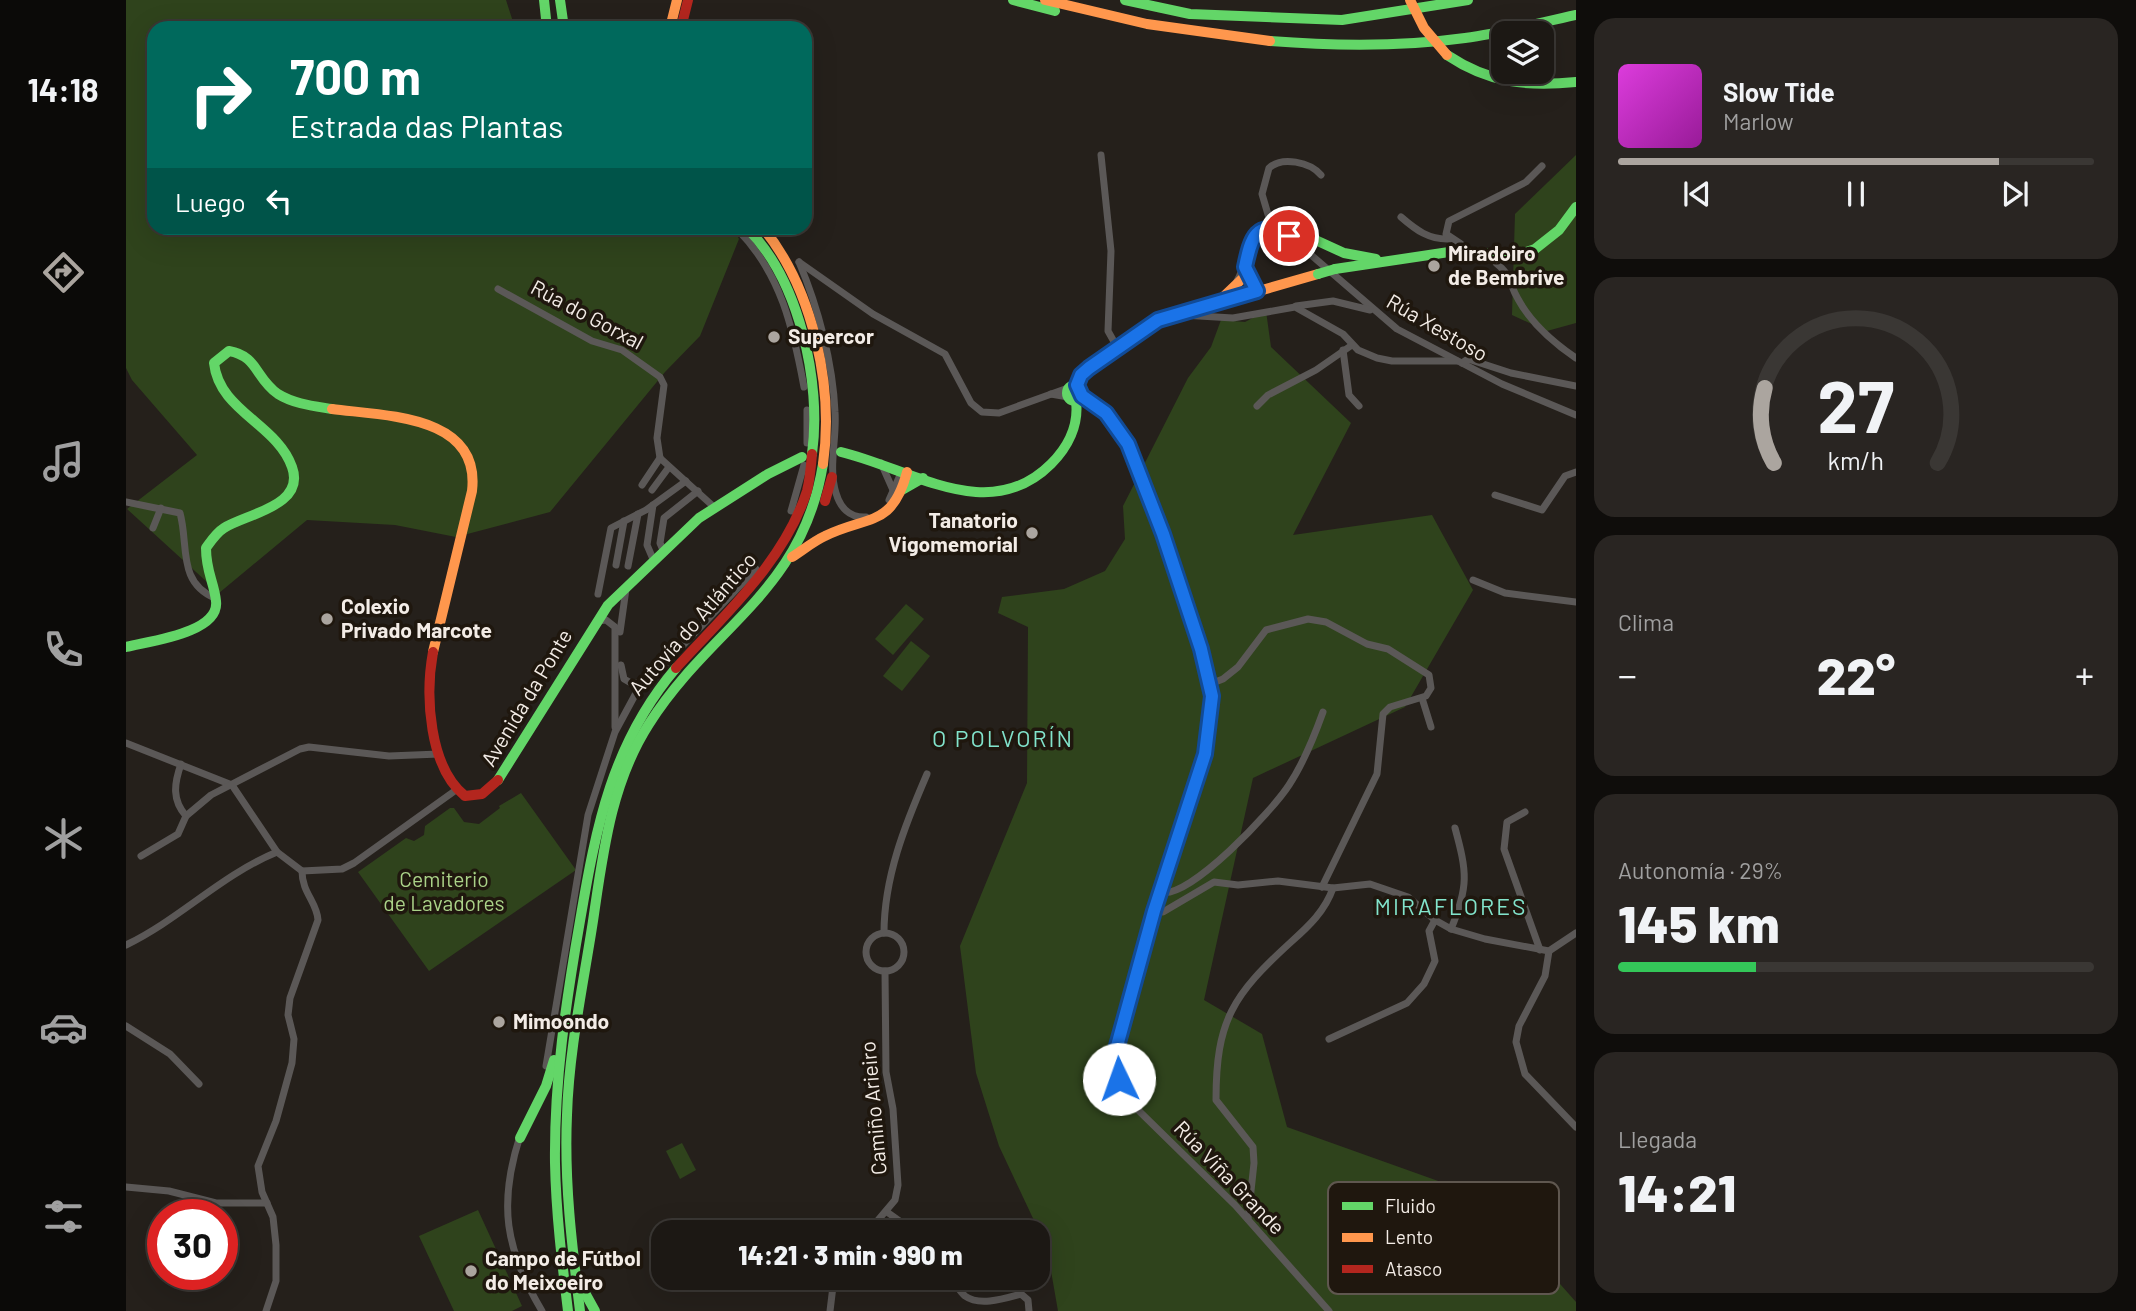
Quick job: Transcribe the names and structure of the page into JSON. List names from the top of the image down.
{
  "streets": {
    "main road": ["Autovía do Atlántico", "Avenida da Ponte"],
    "street": [
      "Rúa do Gorxal",
      "Rúa Xestoso",
      "Camiño Arieiro",
      "Rúa Viña Grande"
    ]
  },
  "districts": ["O POLVORÍN", "MIRAFLORES"],
  "parks": ["Cemiterio de Lavadores"],
  "places": [
    "Miradoiro de Bembrive",
    "Supercor",
    "Tanatorio Vigomemorial",
    "Colexio Privado Marcote",
    "Mimoondo",
    "Campo de Fútbol do Meixoeiro"
  ],
  "legend": ["Fluido", "Lento", "Atasco"],
  "page": {
    "tabs": "14:18",
    "turn": ["700 m", "Estrada das Plantas"],
    "song": ["Slow Tide", "Marlow"],
    "then": "Luego",
    "tile": [
      "Clima",
      ["Autonomía · 29%", "145 km"],
      ["Llegada", "14:21"]
    ],
    "heat": ["−", "22°", "+"],
    "limit": "30",
    "trip": "14:21 · 3 min · 990 m",
    "gauge": ["27", "km/h"]
  }
}
